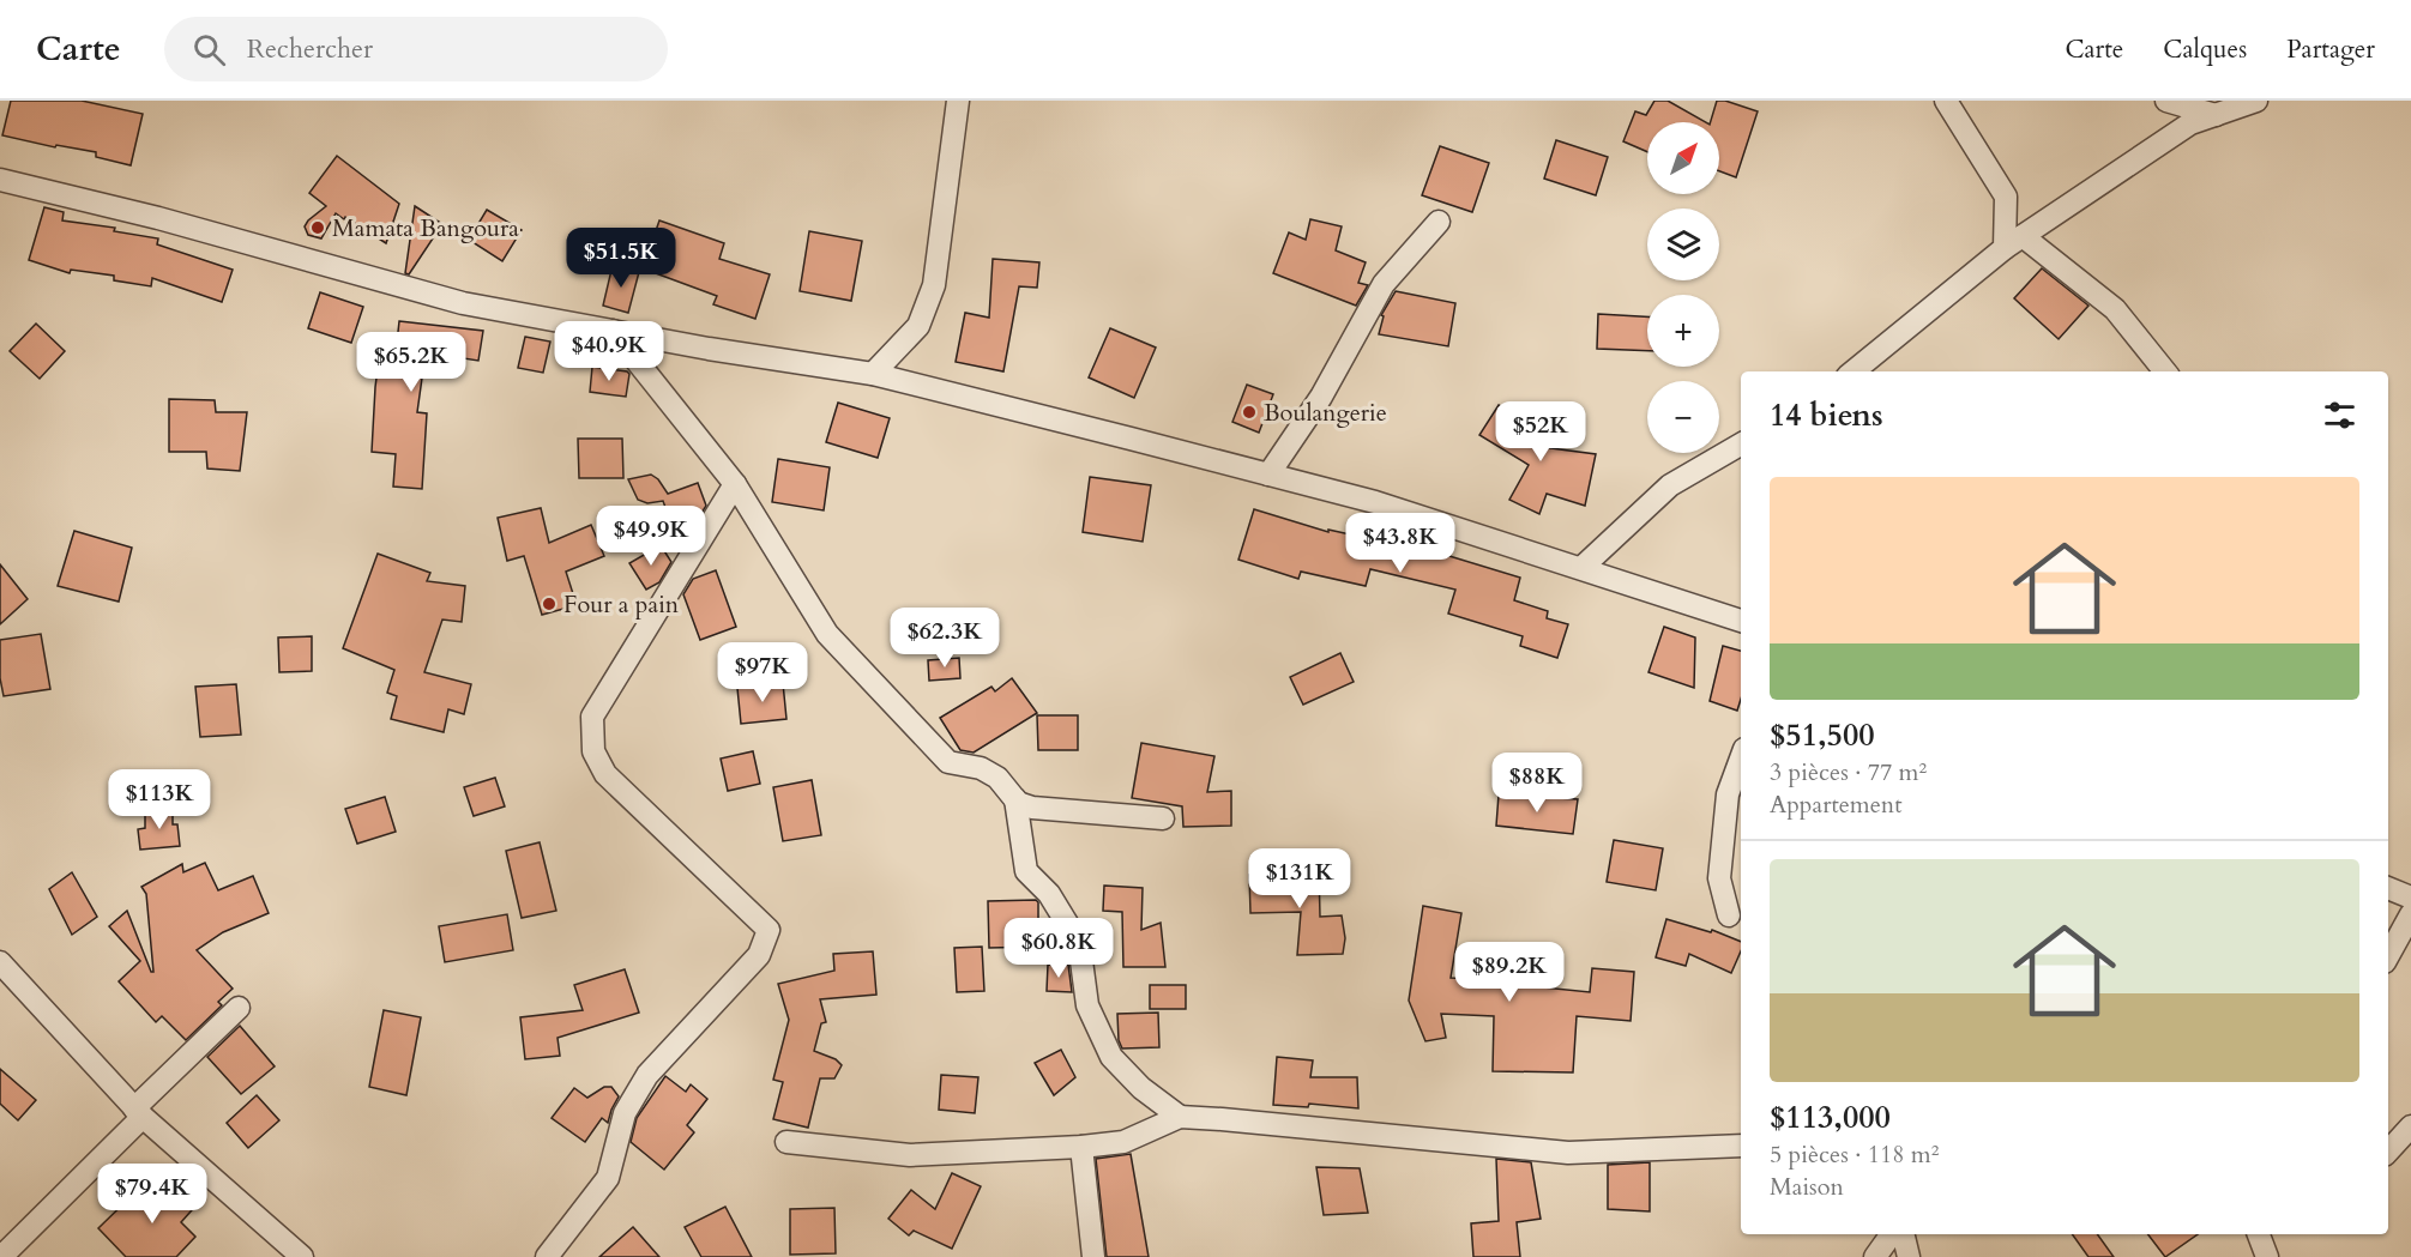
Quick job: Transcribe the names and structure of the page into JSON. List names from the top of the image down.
{
  "places": ["Mamata Bangoura", "Boulangerie", "Four a pain"],
  "north": "top right",
  "page": {
    "header": "Carte",
    "search": "Rechercher",
    "nav": ["Carte", "Calques", "Partager"],
    "map_buttons": ["+", "−"],
    "price": [
      "$51.5K",
      "$40.9K",
      "$65.2K",
      "$52K",
      "$49.9K",
      "$43.8K",
      "$62.3K",
      "$97K",
      "$88K",
      "$113K",
      "$131K",
      "$60.8K",
      "$89.2K",
      "$79.4K"
    ],
    "heading": "14 biens",
    "list": [
      {
        "name": "$51,500",
        "note": "3 pièces · 77 m² · Appartement"
      },
      {
        "name": "$113,000",
        "note": "5 pièces · 118 m² · Maison"
      }
    ]
  }
}
